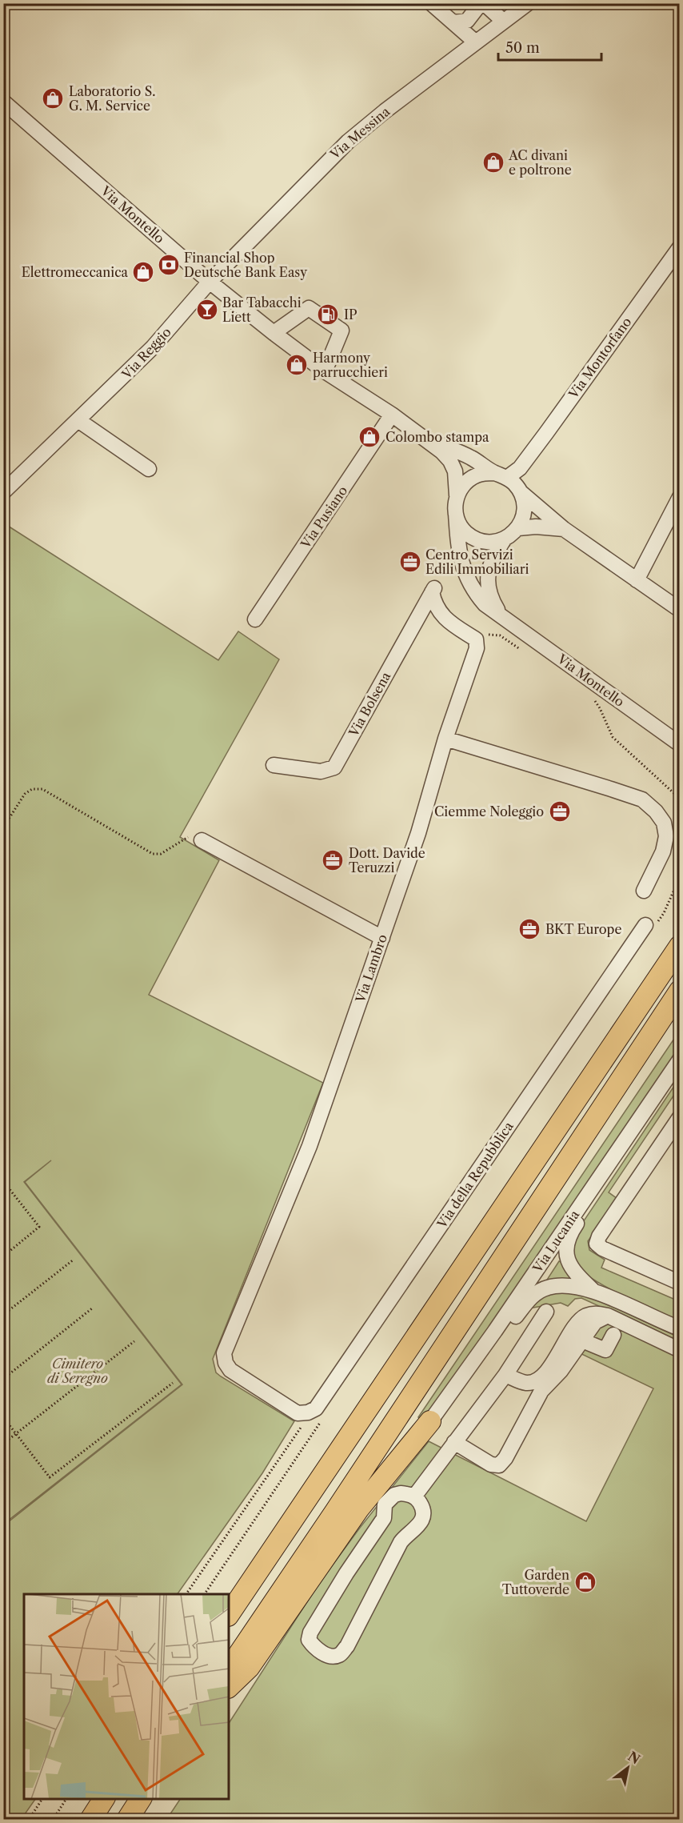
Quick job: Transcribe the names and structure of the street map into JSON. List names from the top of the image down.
{
  "streets": {
    "street": [
      "Via Messina",
      "Via Montello",
      "Via Reggio",
      "Via Montorfano",
      "Via Pusiano",
      "Via Bolsena",
      "Via Lambro",
      "Via della Repubblica",
      "Via Lucania"
    ]
  },
  "crossings": [
    ["Via Messina", "Via Montello"],
    ["Via Messina", "Via Reggio"],
    ["Via Montello", "Via Reggio"],
    ["Via Montello", "Via Montorfano"],
    ["Via Montello", "Via Pusiano"],
    ["Via Bolsena", "Via Lambro"],
    ["Via Lambro", "Via della Repubblica"]
  ],
  "parks": ["Cimitero di Seregno"],
  "places": {
    "shop": [
      "Laboratorio S. G. M. Service",
      "AC divani e poltrone",
      "Elettromeccanica",
      "Harmony parrucchieri",
      "Colombo stampa",
      "Garden Tuttoverde"
    ],
    "bank": ["Financial Shop Deutsche Bank Easy"],
    "bar": ["Bar Tabacchi Liett"],
    "fuel station": ["IP"],
    "office": [
      "Centro Servizi Edili Immobiliari",
      "Ciemme Noleggio",
      "Dott. Davide Teruzzi",
      "BKT Europe"
    ]
  },
  "scale_bar": "50 m",
  "north": "top right"
}
